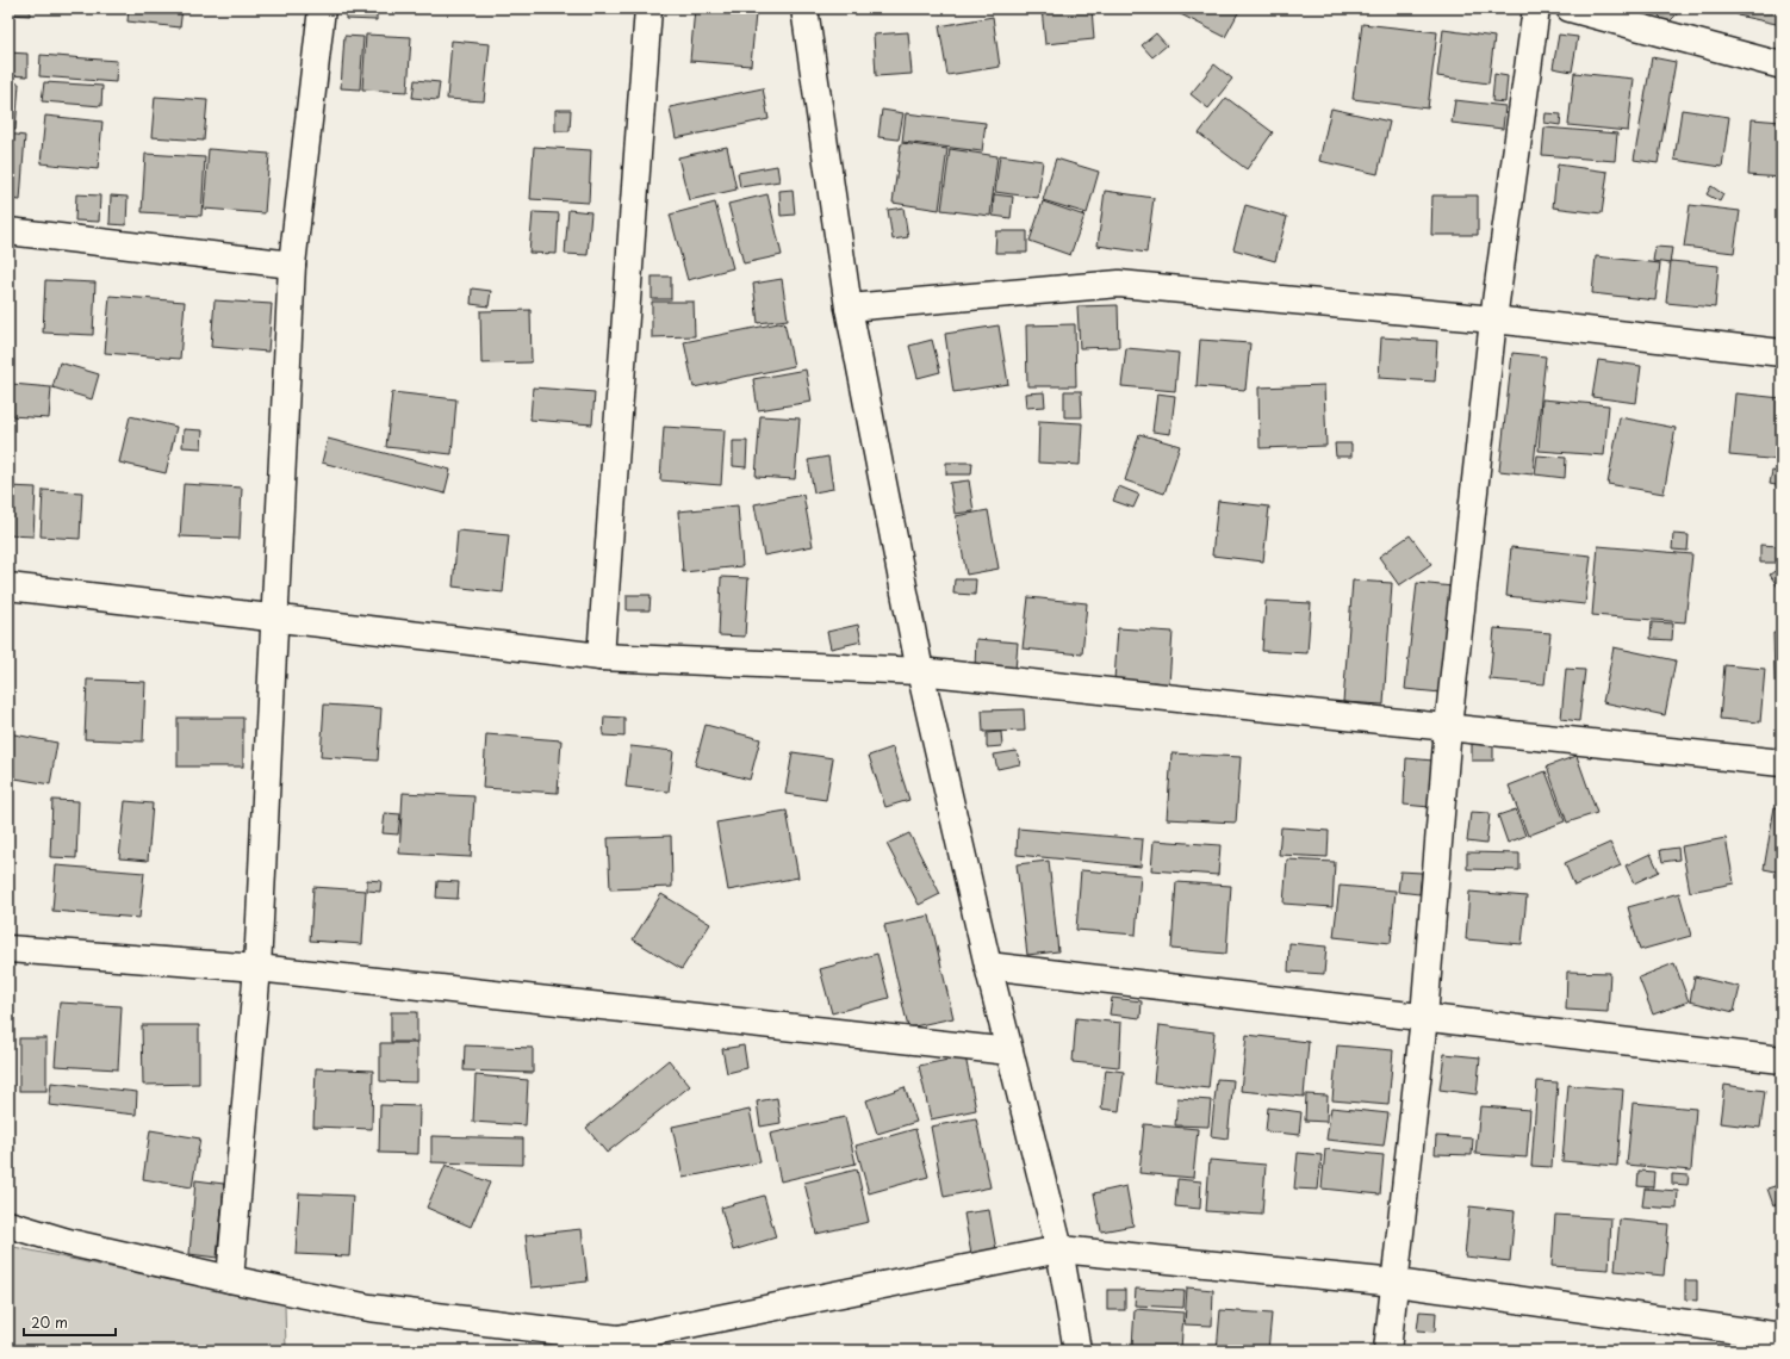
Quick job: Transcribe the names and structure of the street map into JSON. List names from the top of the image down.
{
  "scale_bar": "20 m"
}
